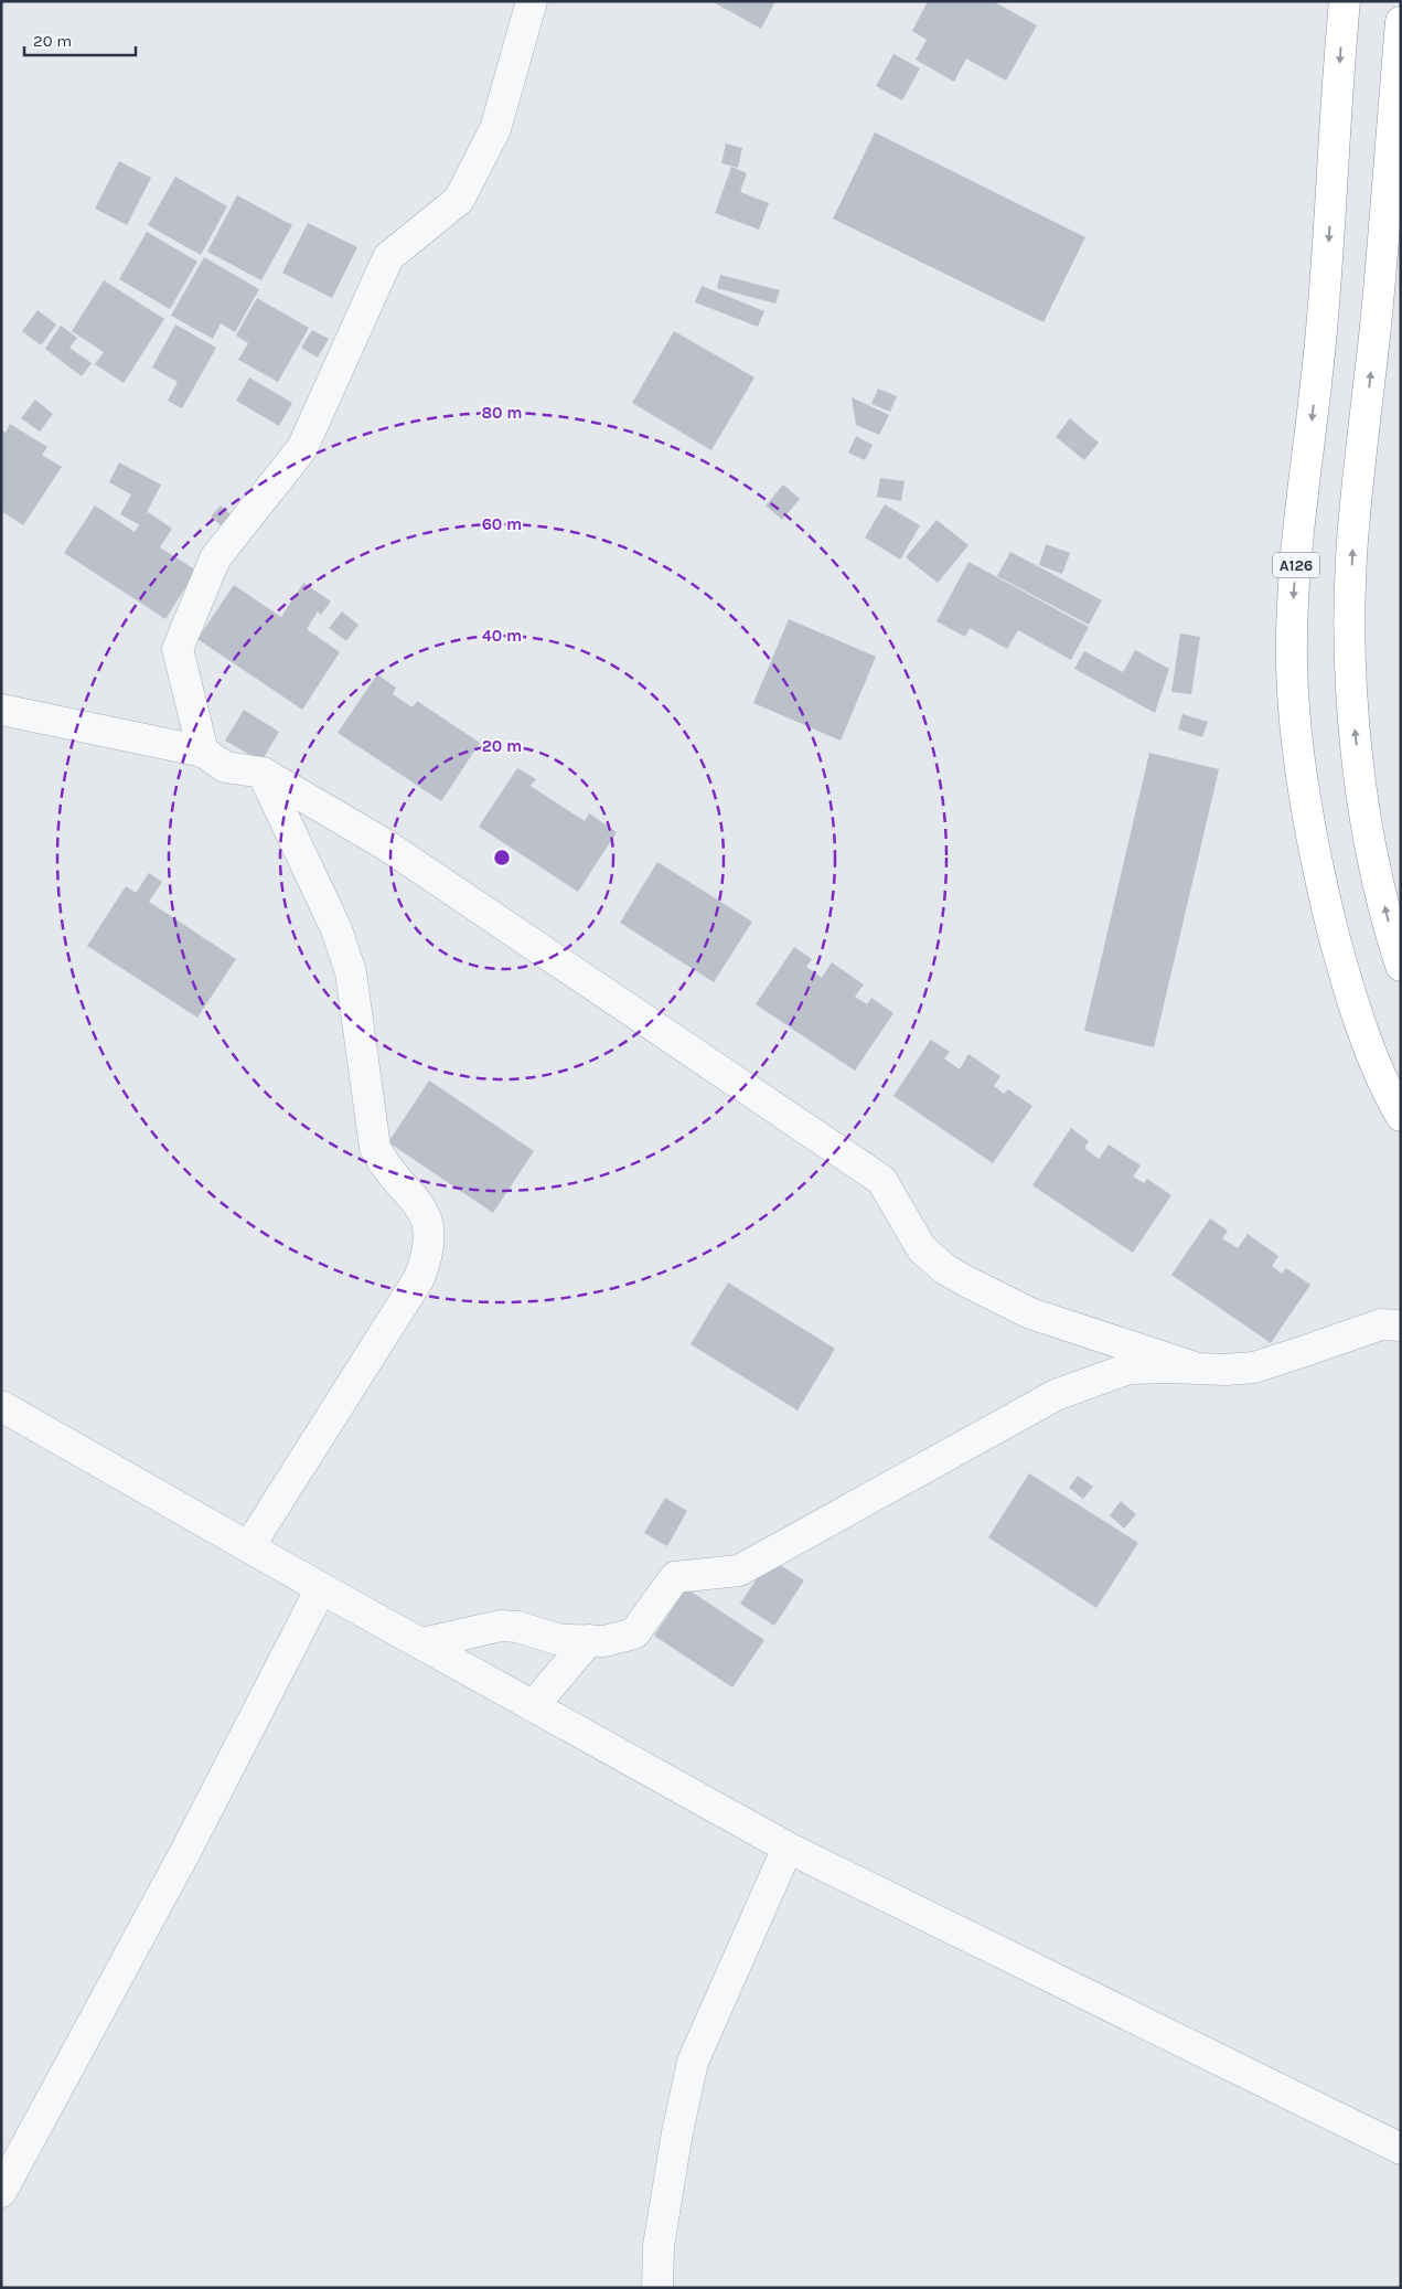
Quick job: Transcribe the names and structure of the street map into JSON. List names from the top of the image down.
{
  "streets": {
    "highway": ["A126"]
  },
  "scale_bar": "20 m",
  "rings": [
    "80 m",
    "60 m",
    "40 m",
    "20 m"
  ]
}
